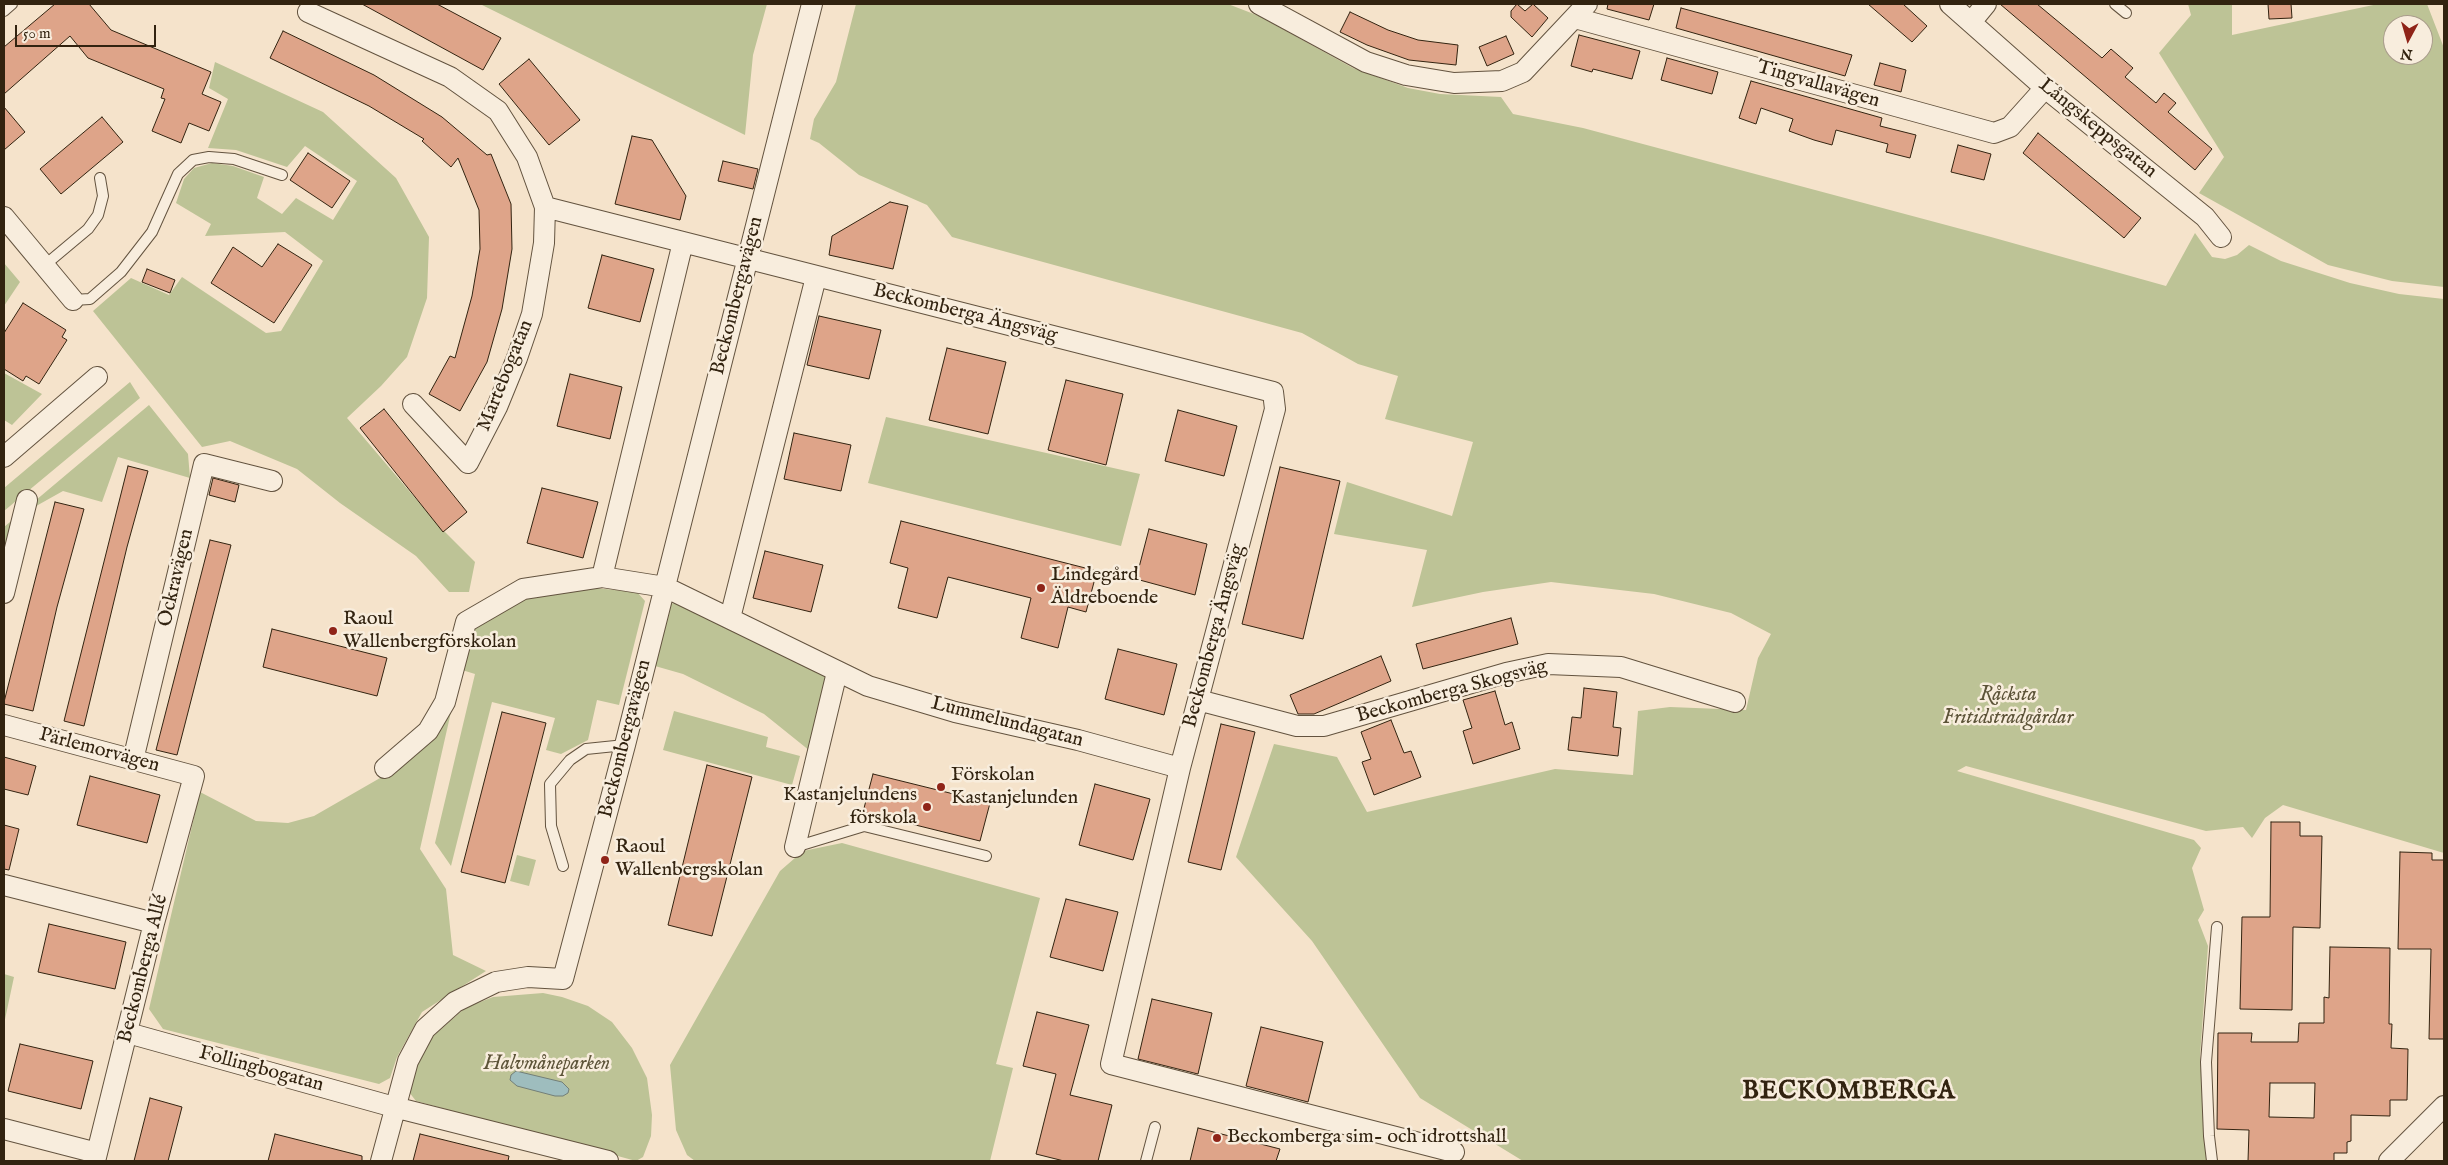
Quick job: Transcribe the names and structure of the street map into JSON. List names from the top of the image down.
{
  "streets": {
    "street": [
      "Tingvallavägen",
      "Långskeppsgatan",
      "Beckombergavägen",
      "Beckomberga Ängsväg",
      "Martebogatan",
      "Ockravägen",
      "Beckomberga Skogsväg",
      "Lummelundagatan",
      "Pärlemorvägen",
      "Beckomberga Allé",
      "Follingbogatan"
    ]
  },
  "crossings": [
    ["Tingvallavägen", "Långskeppsgatan"],
    ["Beckombergavägen", "Beckomberga Ängsväg"],
    ["Beckombergavägen", "Lummelundagatan"],
    ["Beckombergavägen", "Follingbogatan"],
    ["Beckomberga Ängsväg", "Beckomberga Skogsväg"],
    ["Beckomberga Ängsväg", "Lummelundagatan"],
    ["Ockravägen", "Pärlemorvägen"],
    ["Pärlemorvägen", "Beckomberga Allé"],
    ["Beckomberga Allé", "Follingbogatan"]
  ],
  "districts": ["BECKOMBERGA"],
  "parks": ["Råcksta Fritidsträdgårdar", "Halvmåneparken"],
  "places": [
    "Lindegård Äldreboende",
    "Raoul Wallenbergförskolan",
    "Förskolan Kastanjelunden",
    "Kastanjelundens förskola",
    "Raoul Wallenbergskolan",
    "Beckomberga sim- och idrottshall"
  ],
  "scale_bar": "50 m",
  "north": "bottom"
}
